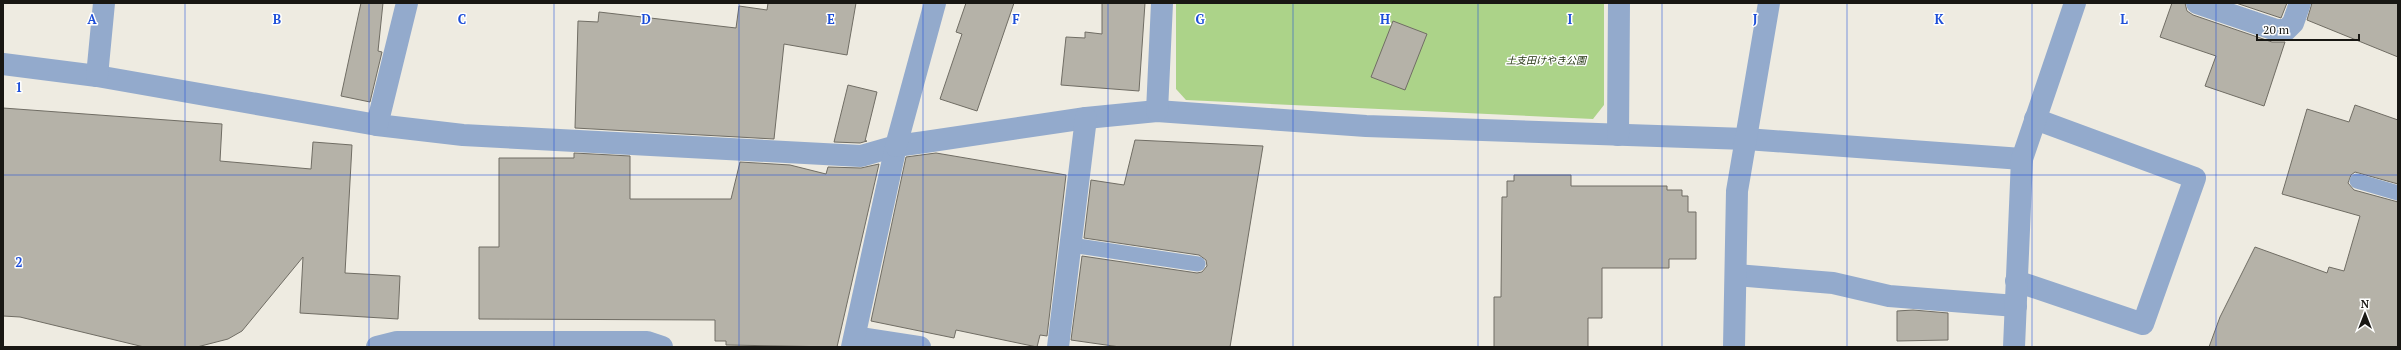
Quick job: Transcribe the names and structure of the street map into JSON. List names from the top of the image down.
{
  "parks": ["土支田けやき公園"],
  "scale_bar": "20 m",
  "north": "top",
  "grid": {
    "columns": [
      "A",
      "B",
      "C",
      "D",
      "E",
      "F",
      "G",
      "H",
      "I",
      "J",
      "K",
      "L"
    ],
    "rows": ["1", "2"]
  }
}
